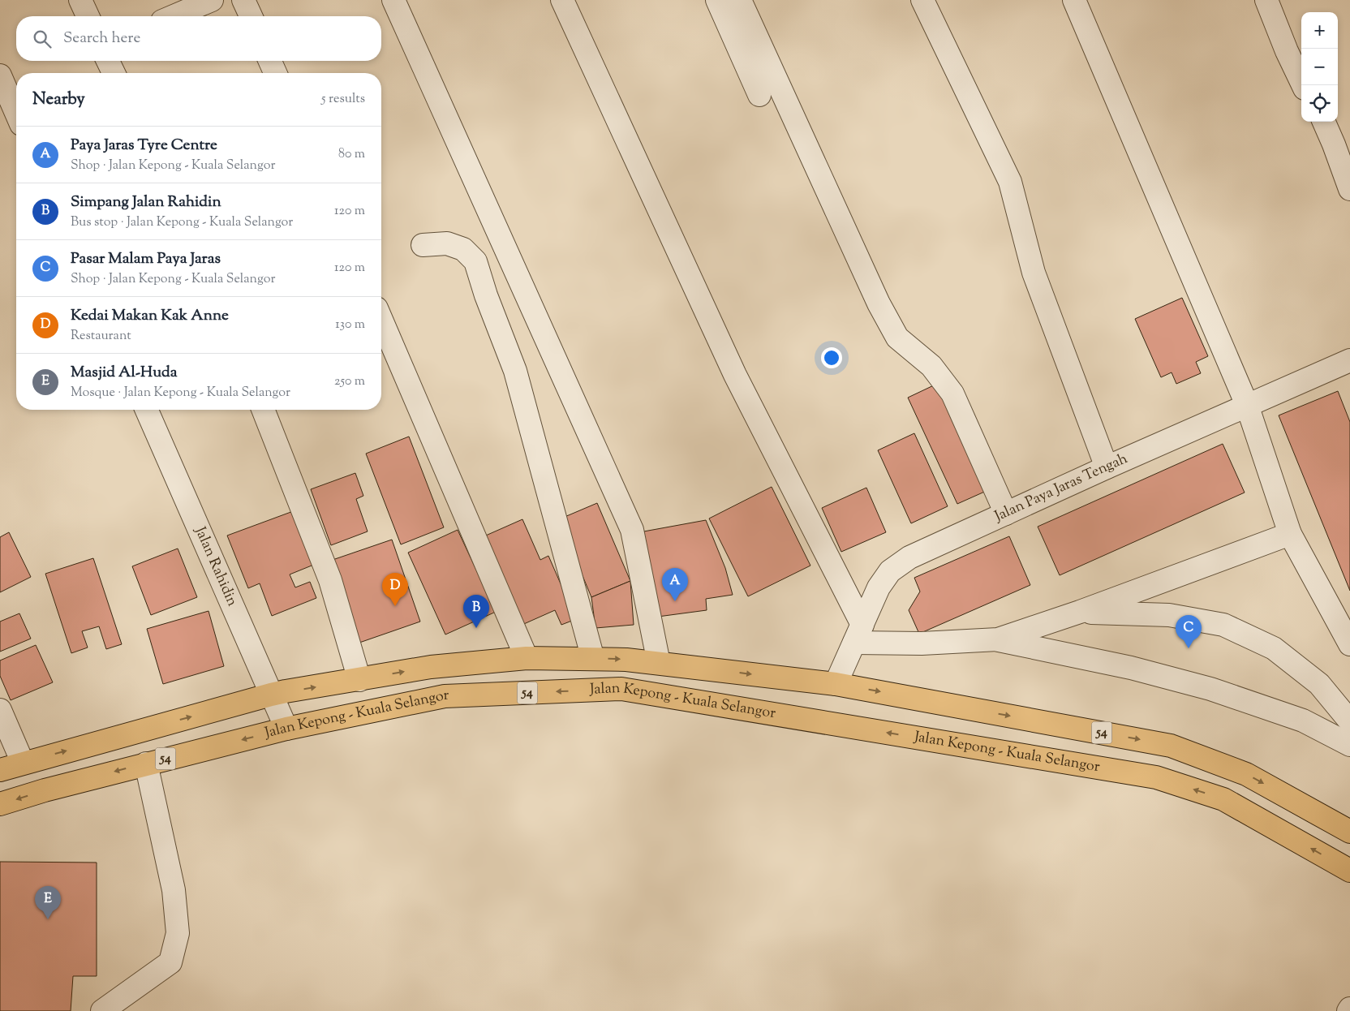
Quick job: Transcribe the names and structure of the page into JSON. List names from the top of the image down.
{
  "streets": {
    "highway": ["54", "Jalan Kepong - Kuala Selangor"],
    "street": ["Jalan Paya Jaras Tengah", "Jalan Rahidin"]
  },
  "crossings": [
    ["Jalan Paya Jaras Tengah", "54"],
    ["Jalan Rahidin", "54"],
    ["Jalan Rahidin", "Jalan Kepong - Kuala Selangor"]
  ],
  "page": {
    "map_buttons": ["+", "−"],
    "search": "Search here",
    "heading": ["Nearby", "5 results"],
    "list": [
      {
        "mark": "A",
        "name": "Paya Jaras Tyre Centre",
        "note": "Shop · Jalan Kepong - Kuala Selangor",
        "value": "80 m"
      },
      {
        "mark": "B",
        "name": "Simpang Jalan Rahidin",
        "note": "Bus stop · Jalan Kepong - Kuala Selangor",
        "value": "120 m"
      },
      {
        "mark": "C",
        "name": "Pasar Malam Paya Jaras",
        "note": "Shop · Jalan Kepong - Kuala Selangor",
        "value": "120 m"
      },
      {
        "mark": "D",
        "name": "Kedai Makan Kak Anne",
        "note": "Restaurant",
        "value": "130 m"
      },
      {
        "mark": "E",
        "name": "Masjid Al-Huda",
        "note": "Mosque · Jalan Kepong - Kuala Selangor",
        "value": "250 m"
      }
    ],
    "pins": [
      "A",
      "D",
      "B",
      "C",
      "E"
    ]
  }
}
